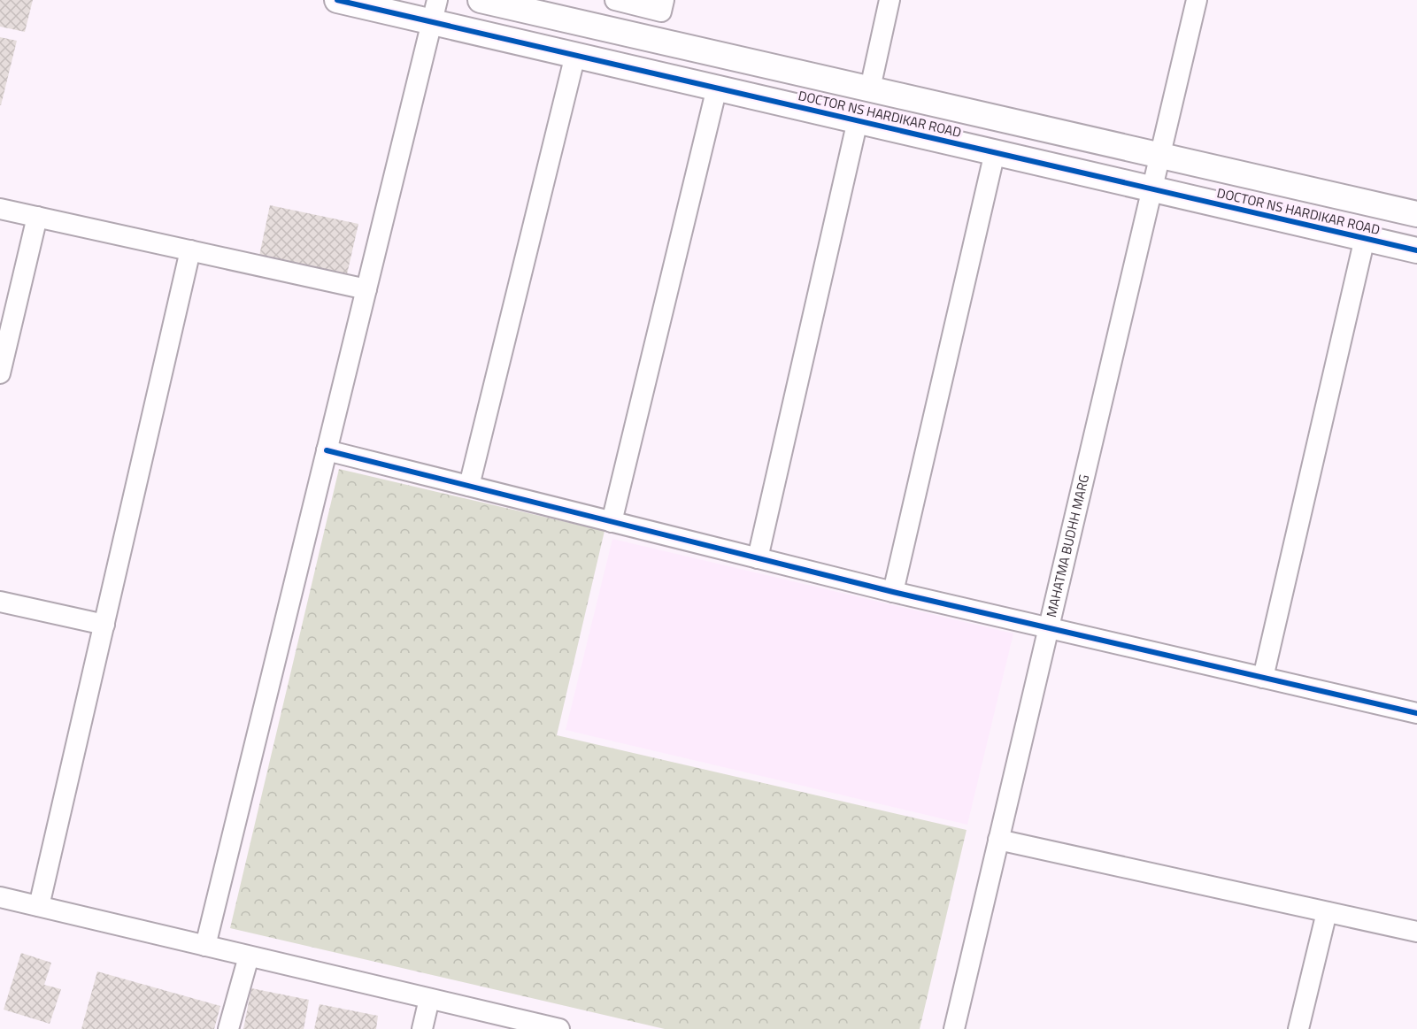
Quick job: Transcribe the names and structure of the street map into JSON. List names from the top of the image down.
{
  "streets": {
    "street": ["DOCTOR NS HARDIKAR ROAD", "MAHATMA BUDHH MARG"]
  },
  "crossings": [
    ["DOCTOR NS HARDIKAR ROAD", "MAHATMA BUDHH MARG"]
  ]
}
